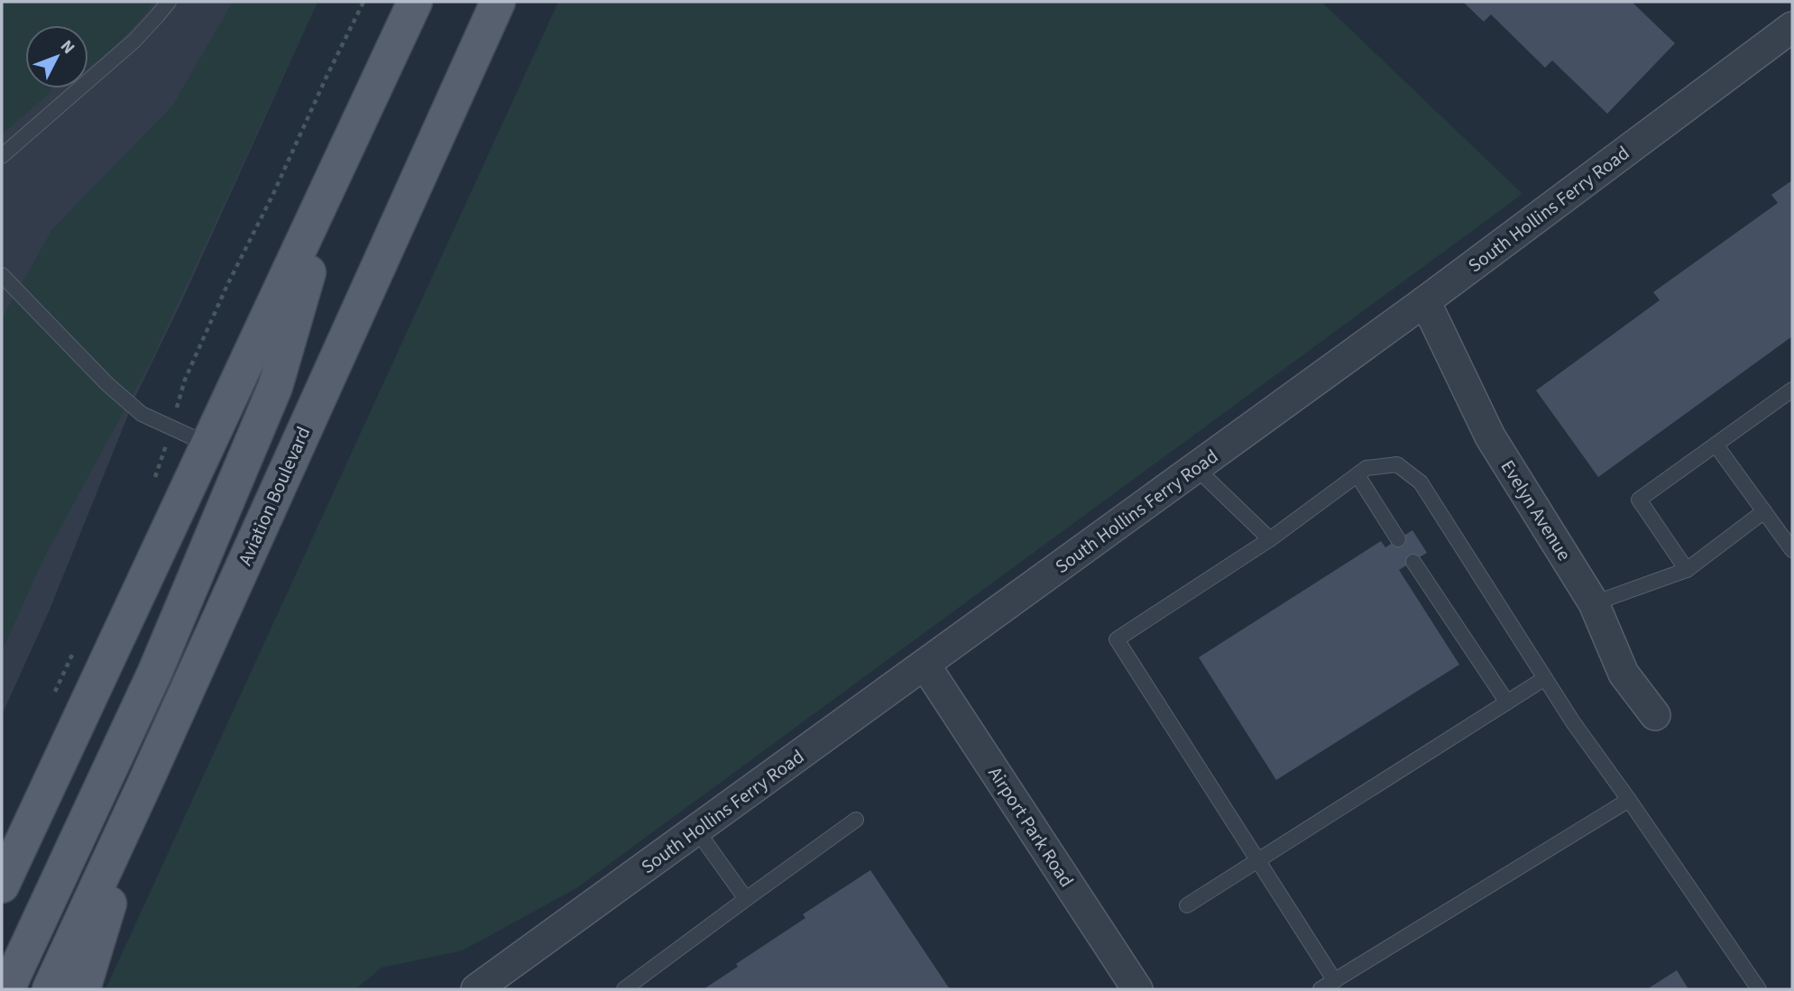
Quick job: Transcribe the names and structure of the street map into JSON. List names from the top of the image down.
{
  "streets": {
    "main road": ["Aviation Boulevard"],
    "street": ["South Hollins Ferry Road", "Evelyn Avenue", "Airport Park Road"]
  },
  "crossings": [
    ["South Hollins Ferry Road", "Evelyn Avenue"],
    ["South Hollins Ferry Road", "Airport Park Road"]
  ],
  "north": "top right"
}
